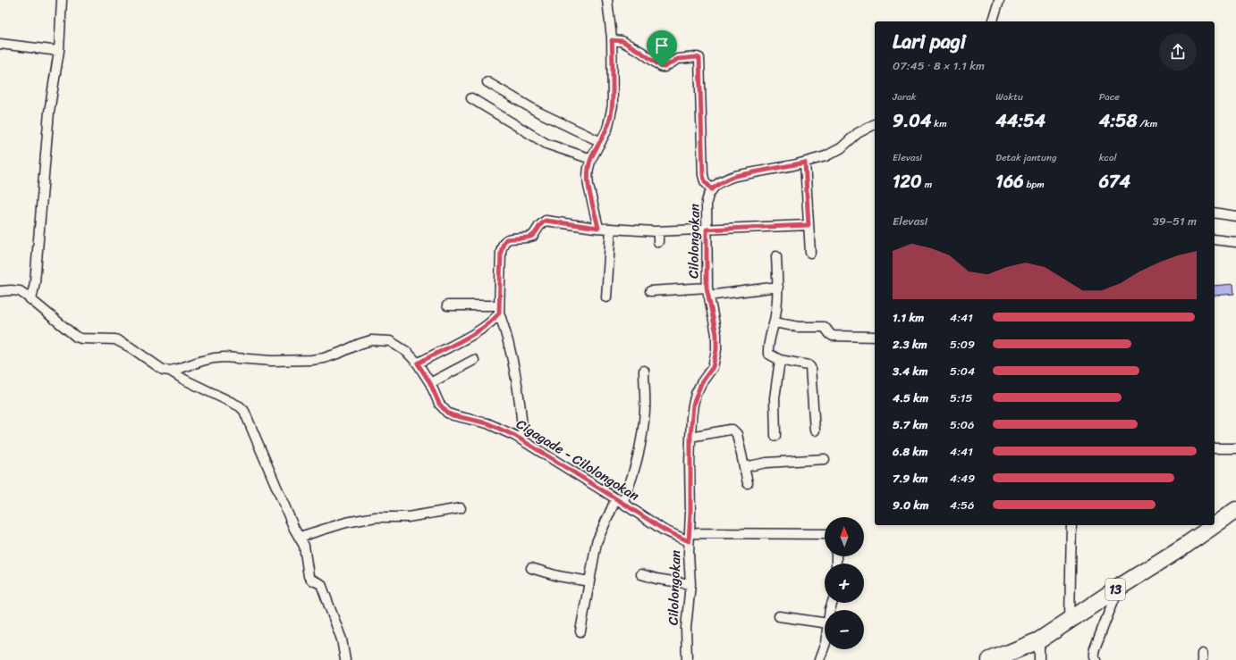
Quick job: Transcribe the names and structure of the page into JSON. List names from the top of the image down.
{
  "streets": {
    "highway": ["13"],
    "street": ["Cilolongokan", "Cigagade - Cilolongokan"]
  },
  "crossings": [
    ["Cilolongokan", "Cigagade - Cilolongokan"]
  ],
  "north": "top",
  "page": {
    "heading": ["Lari pagi", "07:45 · 8 × 1.1 km"],
    "stats": [
      ["Jarak", "9.04 km"],
      ["Waktu", "44:54"],
      ["Pace", "4:58 /km"],
      ["Elevasi", "120 m"],
      ["Detak jantung", "166 bpm"],
      ["kcal", "674"]
    ],
    "chart": ["Elevasi", "39–51 m"],
    "list": [
      {
        "name": "1.1 km",
        "note": "4:41"
      },
      {
        "name": "2.3 km",
        "note": "5:09"
      },
      {
        "name": "3.4 km",
        "note": "5:04"
      },
      {
        "name": "4.5 km",
        "note": "5:15"
      },
      {
        "name": "5.7 km",
        "note": "5:06"
      },
      {
        "name": "6.8 km",
        "note": "4:41"
      },
      {
        "name": "7.9 km",
        "note": "4:49"
      },
      {
        "name": "9.0 km",
        "note": "4:56"
      }
    ],
    "map_buttons": ["+", "−"]
  }
}
